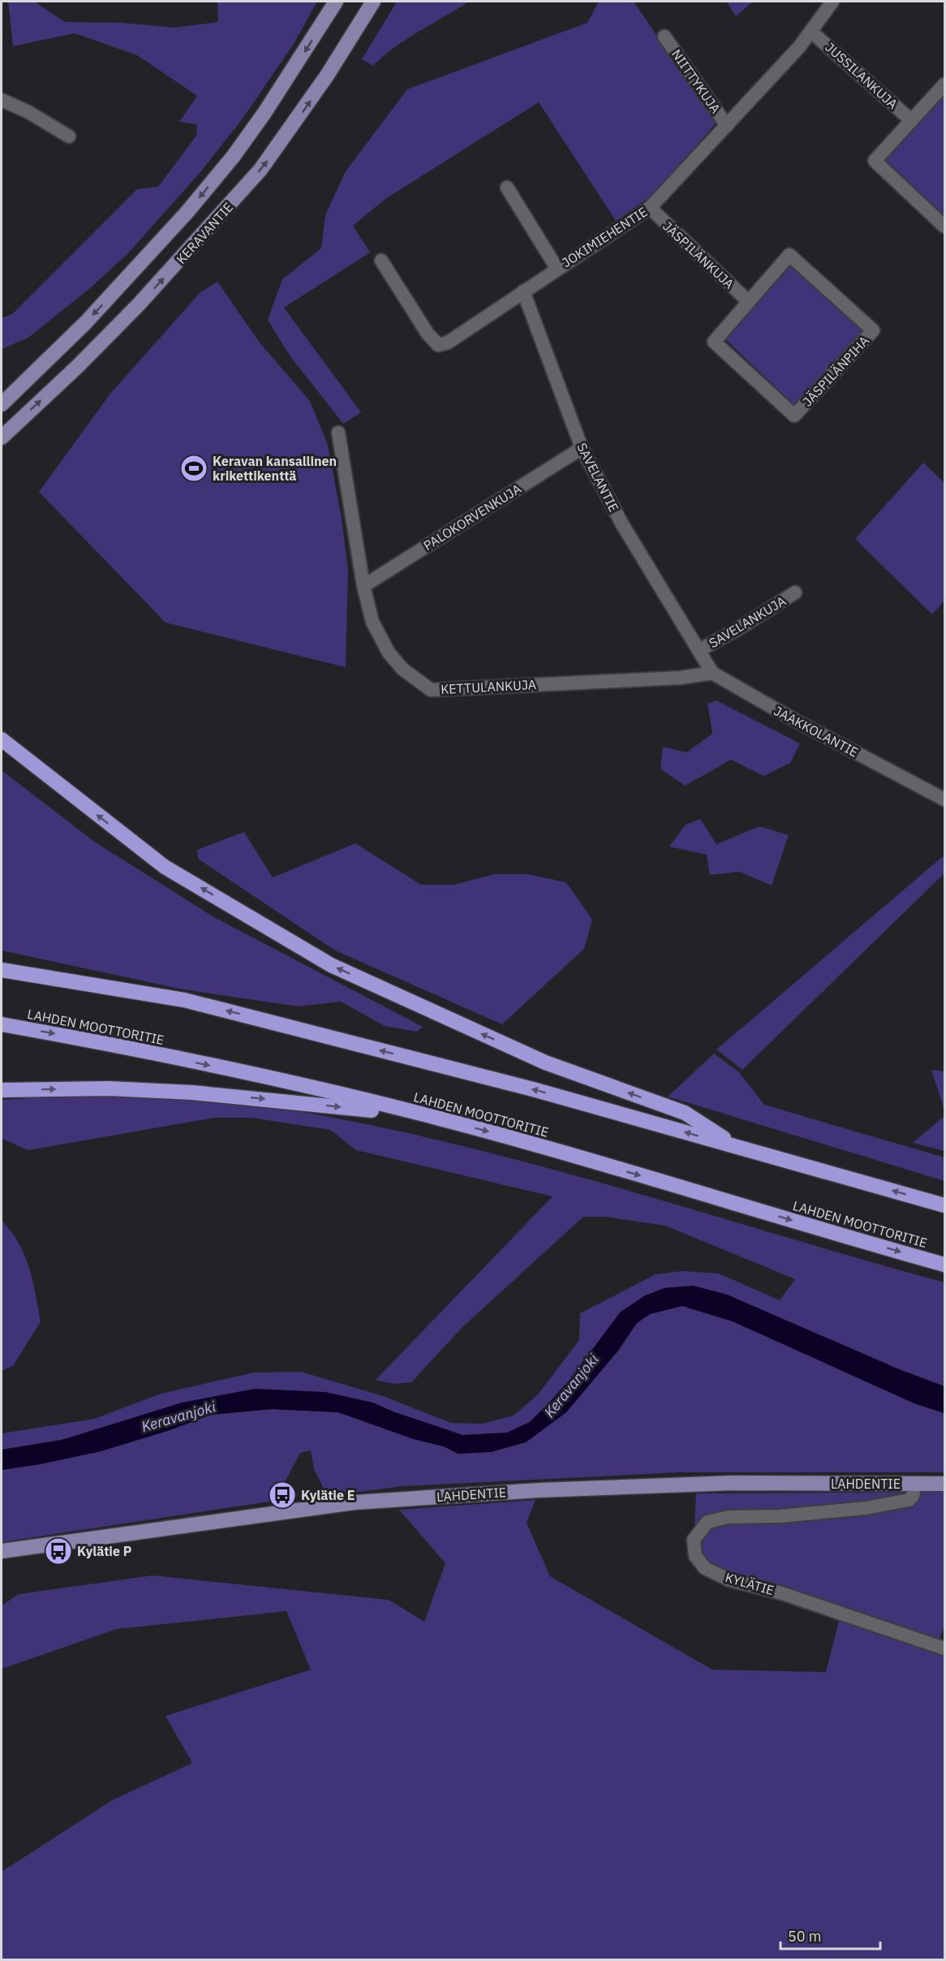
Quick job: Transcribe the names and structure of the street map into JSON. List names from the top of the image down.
{
  "streets": {
    "highway": ["LAHDEN MOOTTORITIE"],
    "main road": ["KERAVANTIE", "LAHDENTIE"],
    "street": [
      "JUSSILANKUJA",
      "NIITTYKUJA",
      "JOKIMIEHENTIE",
      "JÄSPILÄNKUJA",
      "JÄSPILÄNPIHA",
      "SAVELANTIE",
      "PALOKORVENKUJA",
      "SAVELANKUJA",
      "KETTULANKUJA",
      "JAAKKOLANTIE",
      "KYLÄTIE"
    ]
  },
  "crossings": [
    ["JUSSILANKUJA", "JOKIMIEHENTIE"],
    ["NIITTYKUJA", "JOKIMIEHENTIE"],
    ["JOKIMIEHENTIE", "JÄSPILÄNKUJA"],
    ["JOKIMIEHENTIE", "SAVELANTIE"],
    ["JÄSPILÄNKUJA", "JÄSPILÄNPIHA"],
    ["SAVELANTIE", "PALOKORVENKUJA"],
    ["SAVELANTIE", "SAVELANKUJA"],
    ["SAVELANTIE", "JAAKKOLANTIE"],
    ["PALOKORVENKUJA", "KETTULANKUJA"],
    ["SAVELANKUJA", "JAAKKOLANTIE"],
    ["KETTULANKUJA", "JAAKKOLANTIE"],
    ["LAHDENTIE", "KYLÄTIE"]
  ],
  "water": ["Keravanjoki"],
  "places": {
    "sports": ["Keravan kansallinen krikettikenttä"],
    "bus stop": ["Kylätie E", "Kylätie P"]
  },
  "scale_bar": "50 m"
}
